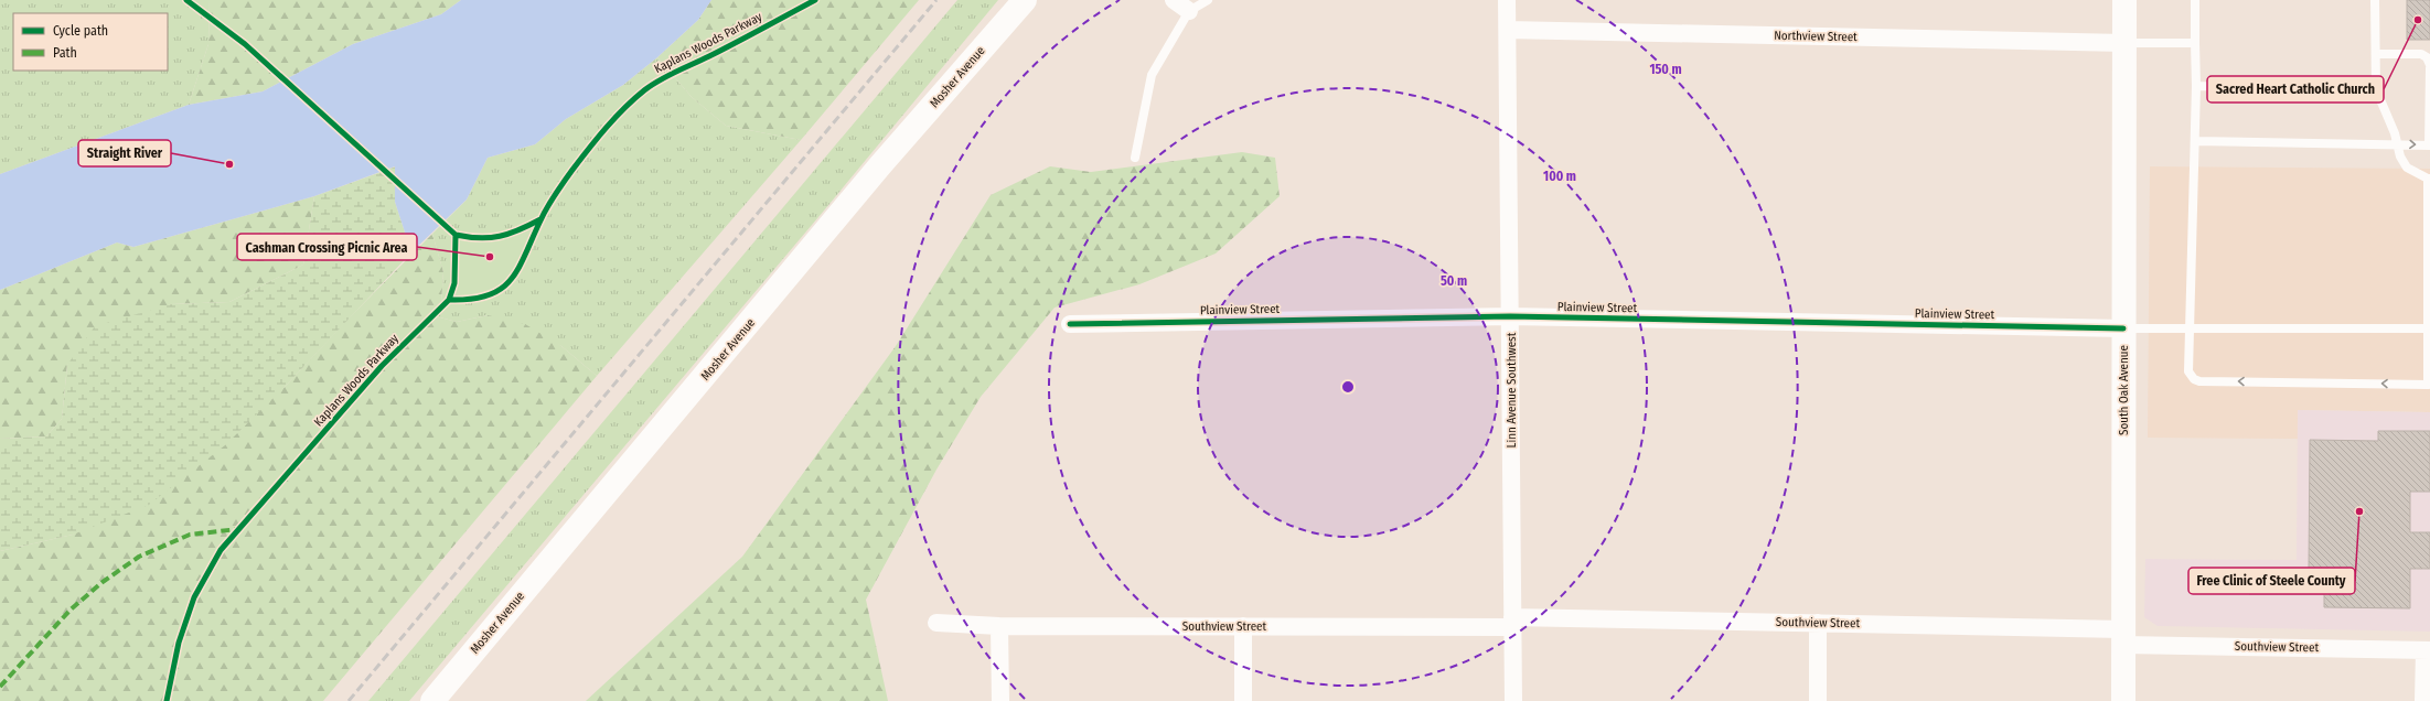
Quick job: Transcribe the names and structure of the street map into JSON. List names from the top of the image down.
{
  "streets": {
    "street": [
      "Northview Street",
      "Mosher Avenue",
      "Plainview Street",
      "Linn Avenue Southwest",
      "South Oak Avenue",
      "Southview Street"
    ],
    "cycle path": ["Kaplans Woods Parkway"]
  },
  "crossings": [
    ["Northview Street", "Linn Avenue Southwest"],
    ["Northview Street", "South Oak Avenue"],
    ["Plainview Street", "Linn Avenue Southwest"],
    ["Plainview Street", "South Oak Avenue"],
    ["Linn Avenue Southwest", "Southview Street"],
    ["South Oak Avenue", "Southview Street"]
  ],
  "places": [
    "Sacred Heart Catholic Church",
    "Straight River",
    "Cashman Crossing Picnic Area",
    "Free Clinic of Steele County"
  ],
  "legend": ["Cycle path", "Path"],
  "rings": ["150 m", "100 m", "50 m"]
}
